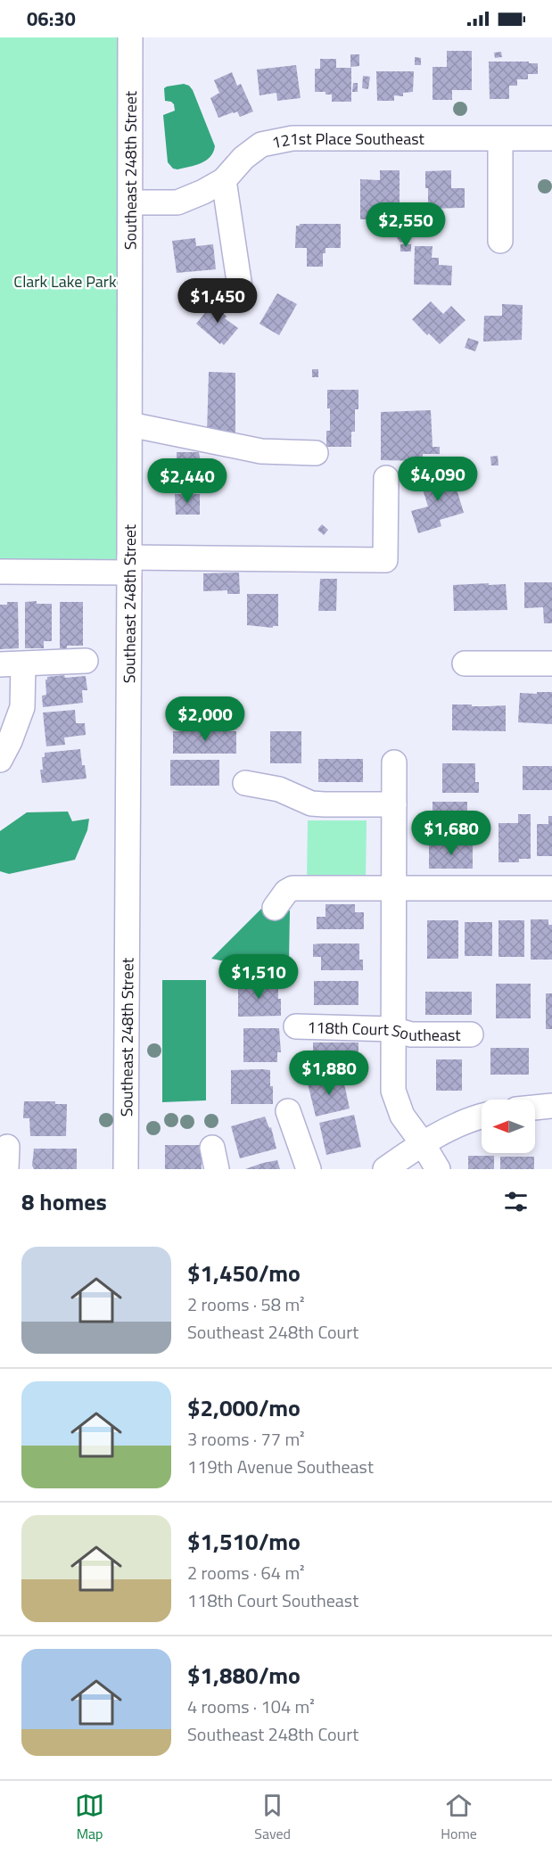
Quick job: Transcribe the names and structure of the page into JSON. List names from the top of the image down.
{
  "streets": {
    "street": ["121st Place Southeast", "Southeast 248th Street", "118th Court Southeast"]
  },
  "crossings": [
    ["121st Place Southeast", "Southeast 248th Street"]
  ],
  "parks": ["Clark Lake Park"],
  "north": "left",
  "page": {
    "status": "06:30",
    "price": [
      "$2,550",
      "$1,450",
      "$4,090",
      "$2,440",
      "$2,000",
      "$1,680",
      "$1,510",
      "$1,880"
    ],
    "heading": "8 homes",
    "list": [
      {
        "name": "$1,450/mo",
        "note": "2 rooms · 58 m² · Southeast 248th Court"
      },
      {
        "name": "$2,000/mo",
        "note": "3 rooms · 77 m² · 119th Avenue Southeast"
      },
      {
        "name": "$1,510/mo",
        "note": "2 rooms · 64 m² · 118th Court Southeast"
      },
      {
        "name": "$1,880/mo",
        "note": "4 rooms · 104 m² · Southeast 248th Court"
      }
    ],
    "tabs": ["Map", "Saved", "Home"]
  }
}
